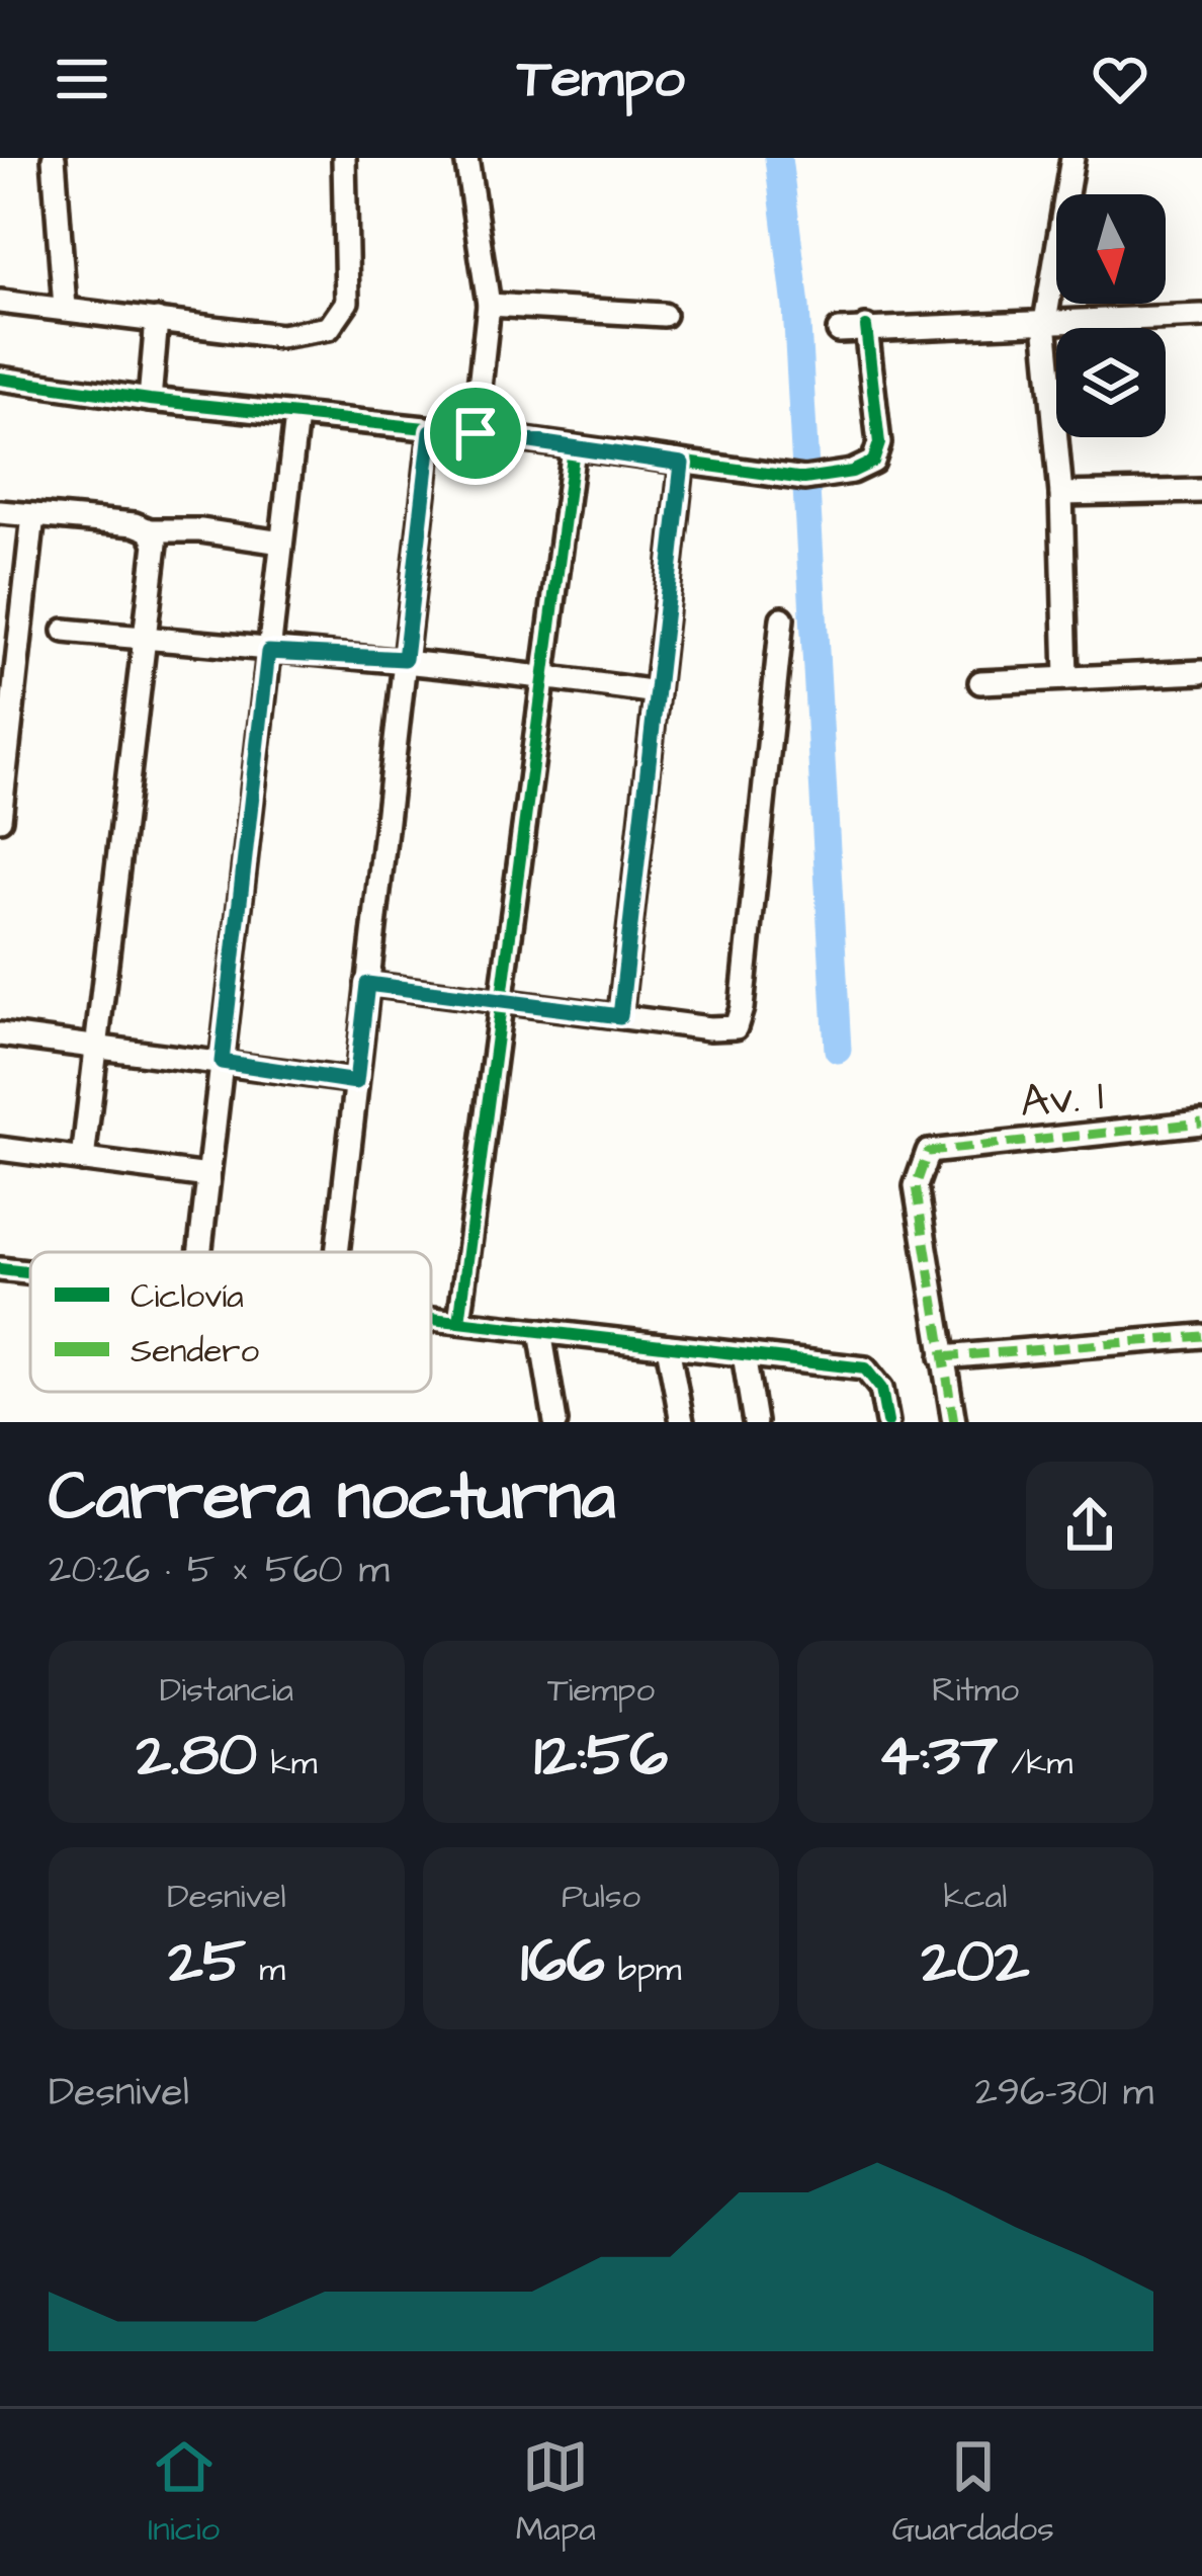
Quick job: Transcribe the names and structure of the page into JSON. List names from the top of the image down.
{
  "streets": {
    "street": ["Av. 1"]
  },
  "legend": ["Ciclovía", "Sendero"],
  "north": "bottom",
  "page": {
    "header": "Tempo",
    "heading": ["Carrera nocturna", "20:26 · 5 × 560 m"],
    "stats": [
      ["Distancia", "2.80 km"],
      ["Tiempo", "12:56"],
      ["Ritmo", "4:37 /km"],
      ["Desnivel", "25 m"],
      ["Pulso", "166 bpm"],
      ["kcal", "202"]
    ],
    "chart": ["Desnivel", "296–301 m"],
    "tabs": ["Inicio", "Mapa", "Guardados"]
  }
}
